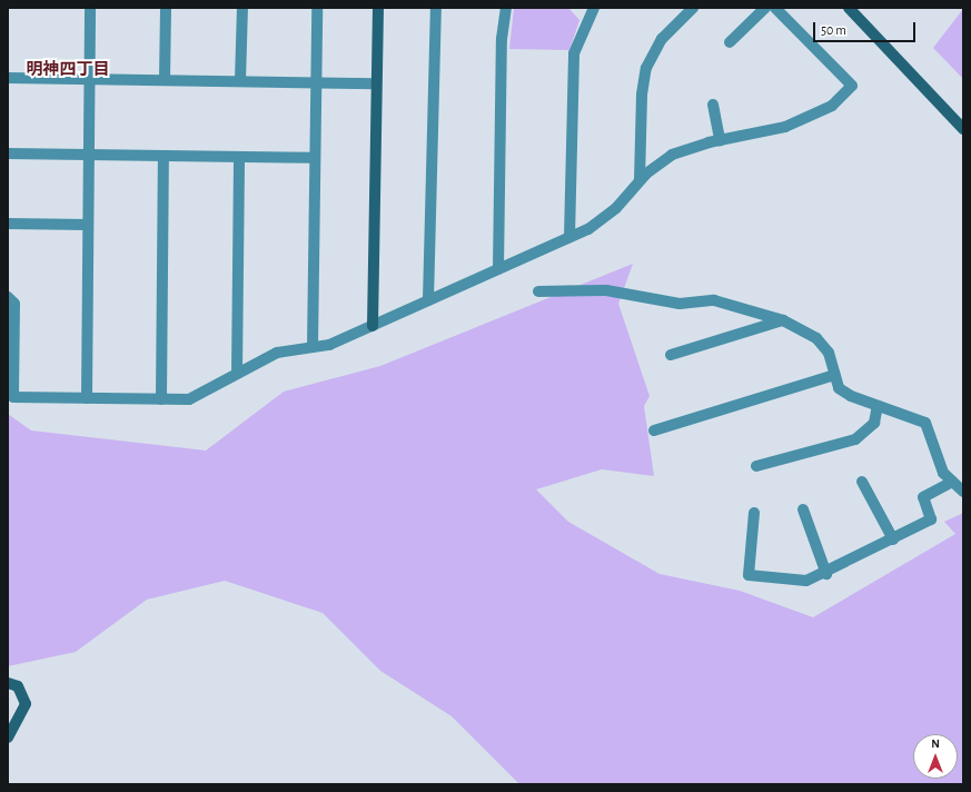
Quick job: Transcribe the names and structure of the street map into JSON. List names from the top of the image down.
{
  "districts": ["明神四丁目"],
  "scale_bar": "50 m",
  "north": "top"
}
